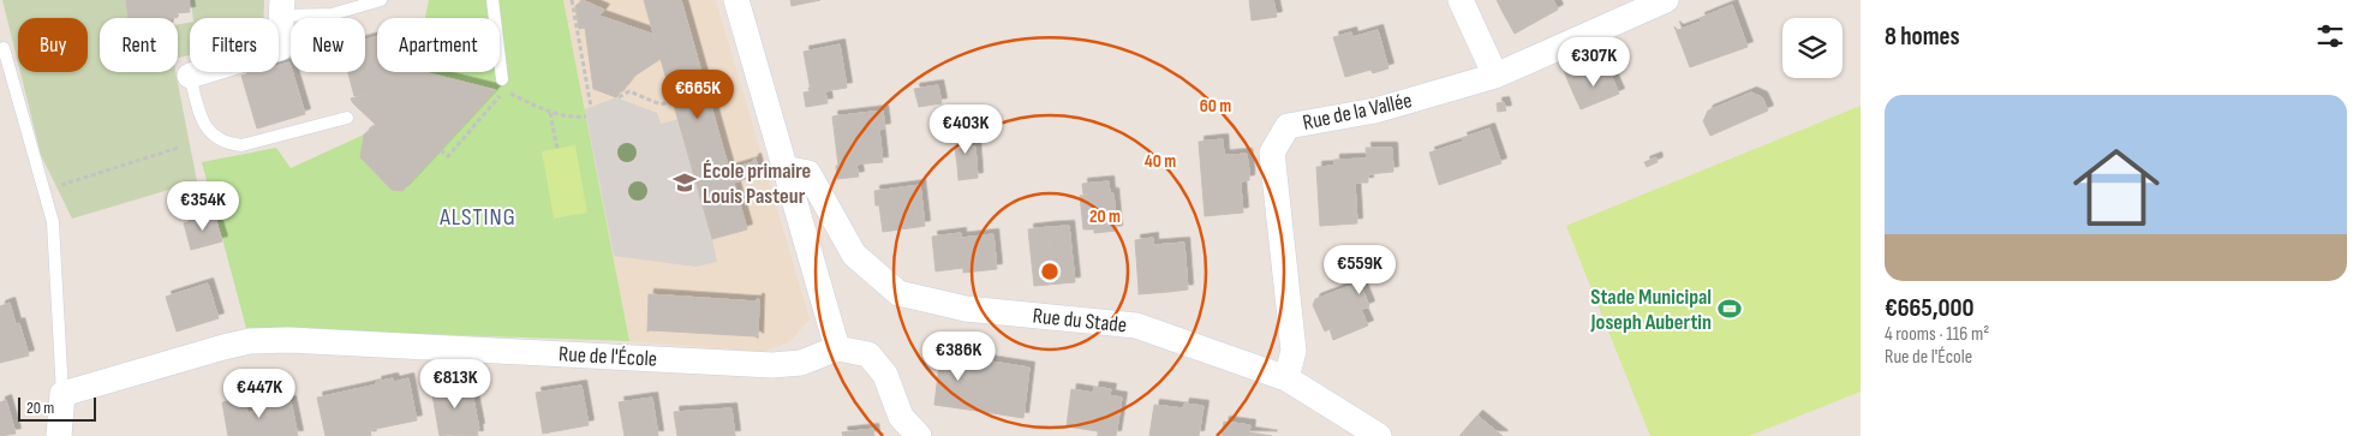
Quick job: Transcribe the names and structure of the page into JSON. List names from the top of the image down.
{
  "streets": {
    "street": ["Rue de la Vallée", "Rue du Stade", "Rue de l'École"]
  },
  "crossings": [
    ["Rue de la Vallée", "Rue du Stade"]
  ],
  "districts": ["ALSTING"],
  "places": {
    "school or university": ["École primaire Louis Pasteur"],
    "sports": ["Stade Municipal Joseph Aubertin"]
  },
  "scale_bar": "20 m",
  "page": {
    "heading": "8 homes",
    "chip": [
      "Buy",
      "Rent",
      "Filters",
      "New",
      "Apartment"
    ],
    "price": [
      "€307K",
      "€665K",
      "€403K",
      "€354K",
      "€559K",
      "€386K",
      "€813K",
      "€447K"
    ],
    "list": [
      {
        "name": "€665,000",
        "note": "4 rooms · 116 m² · Rue de l'École"
      }
    ],
    "scale": "20 m"
  },
  "rings": ["60 m", "40 m", "20 m"]
}
